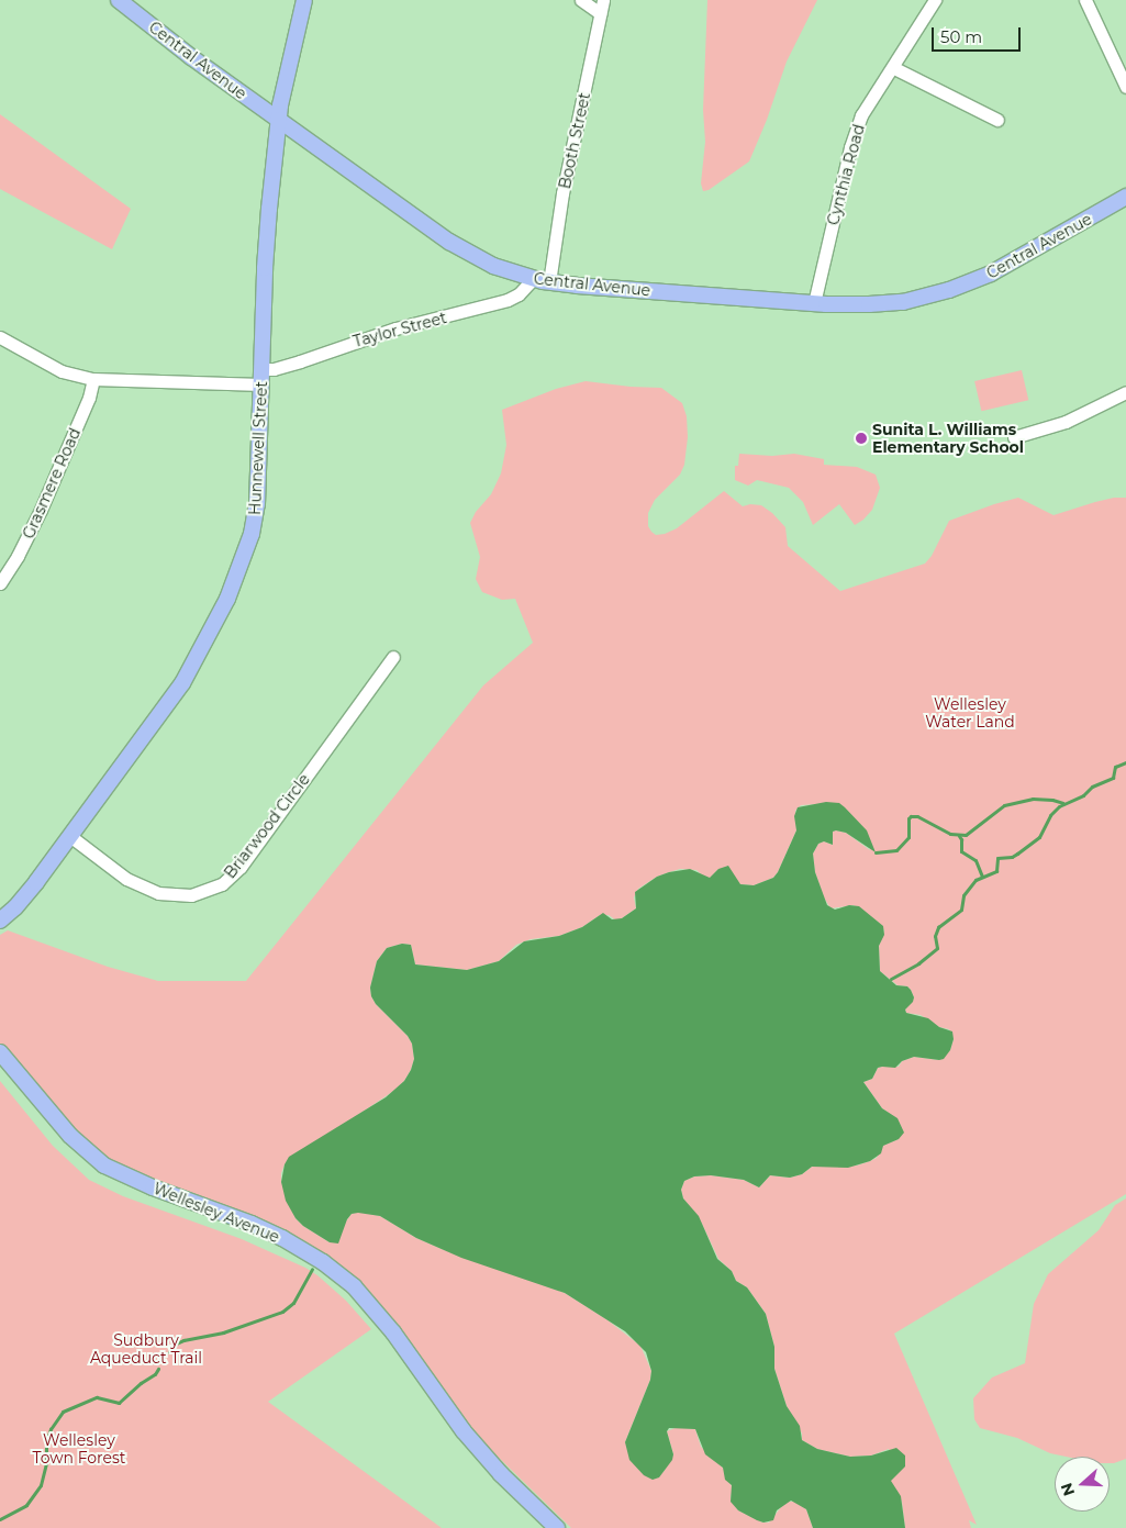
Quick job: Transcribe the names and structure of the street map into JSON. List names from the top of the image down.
{
  "streets": {
    "main road": ["Central Avenue", "Hunnewell Street", "Wellesley Avenue"],
    "street": [
      "Booth Street",
      "Cynthia Road",
      "Taylor Street",
      "Grasmere Road",
      "Briarwood Circle"
    ]
  },
  "crossings": [
    ["Central Avenue", "Booth Street"],
    ["Central Avenue", "Cynthia Road"],
    ["Central Avenue", "Taylor Street"],
    ["Central Avenue", "Hunnewell Street"],
    ["Taylor Street", "Hunnewell Street"],
    ["Taylor Street", "Grasmere Road"],
    ["Hunnewell Street", "Briarwood Circle"]
  ],
  "parks": ["Wellesley Water Land", "Sudbury Aqueduct Trail", "Wellesley Town Forest"],
  "places": ["Sunita L. Williams Elementary School"],
  "scale_bar": "50 m",
  "north": "left"
}
